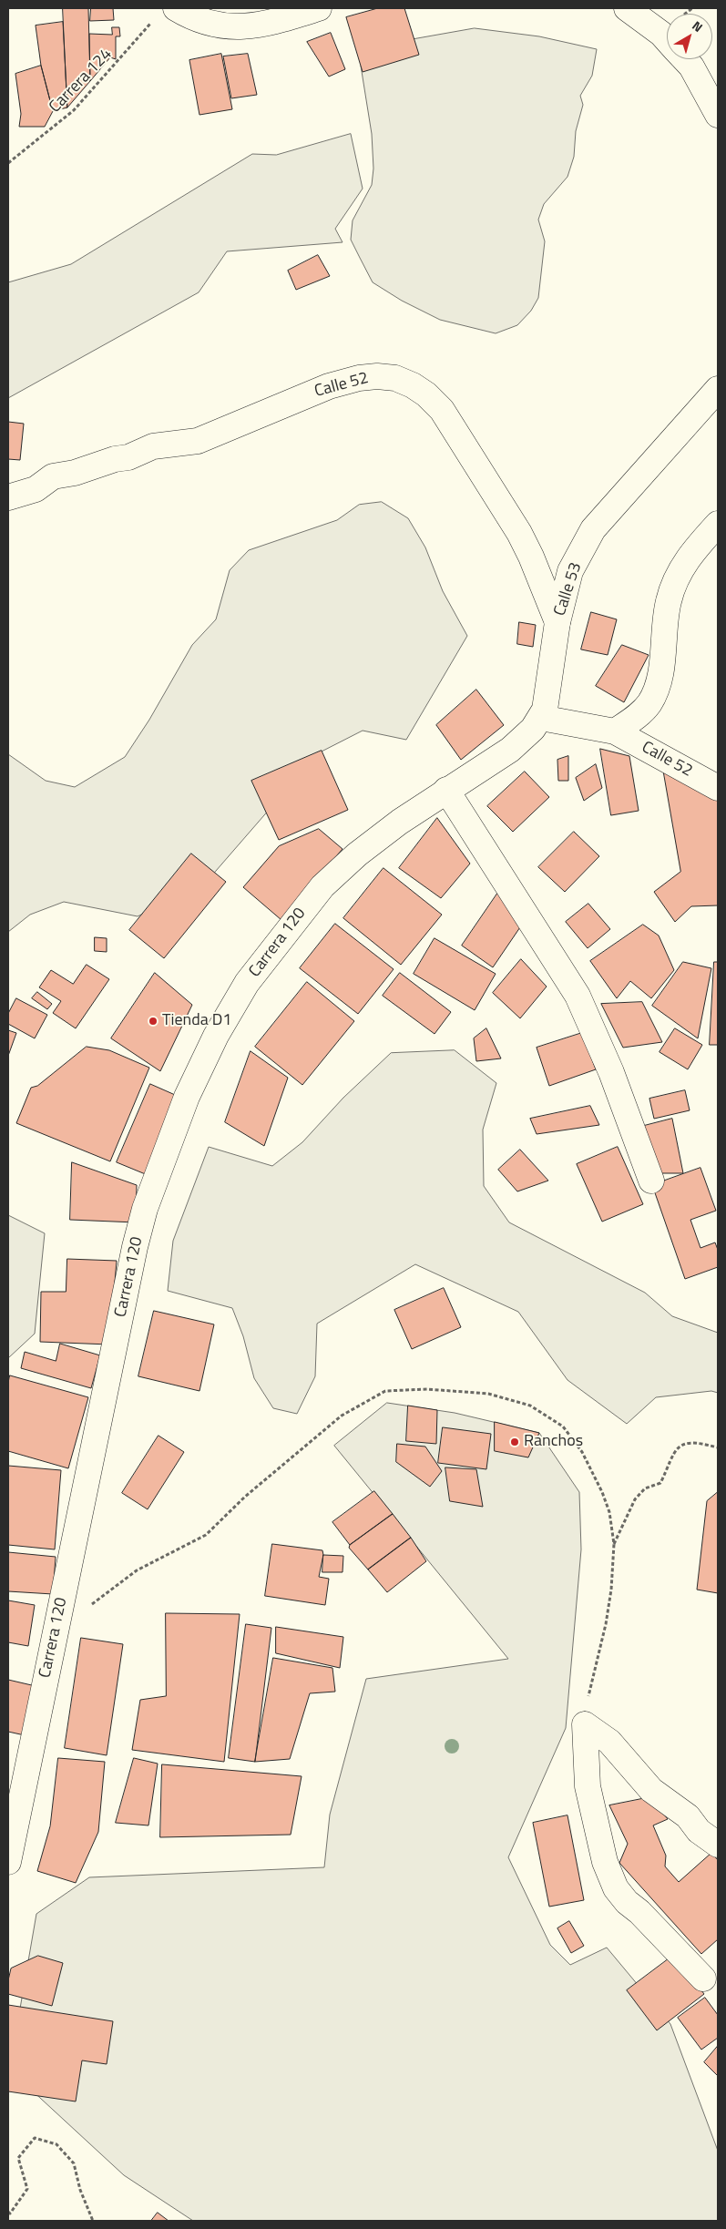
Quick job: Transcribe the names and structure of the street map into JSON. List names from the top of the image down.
{
  "streets": {
    "street": ["Calle 52", "Calle 53", "Carrera 120"],
    "path": ["Carrera 124"]
  },
  "crossings": [
    ["Calle 52", "Calle 53"],
    ["Calle 53", "Carrera 120"]
  ],
  "places": ["Tienda D1", "Ranchos"],
  "north": "top right"
}
